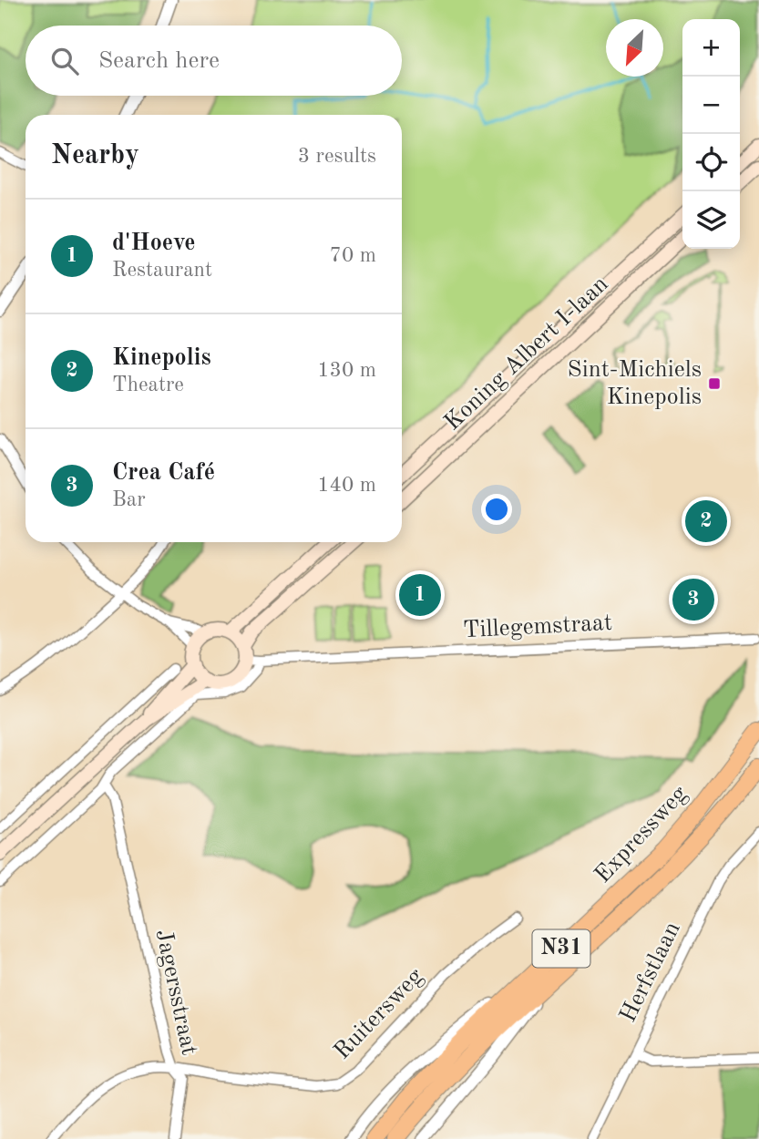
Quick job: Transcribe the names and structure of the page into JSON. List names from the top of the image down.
{
  "streets": {
    "highway": ["Expressweg", "N31"],
    "main road": ["Koning Albert I-laan"],
    "street": [
      "Tillegemstraat",
      "Herfstlaan",
      "Jagersstraat",
      "Ruitersweg"
    ]
  },
  "crossings": [
    ["Jagersstraat", "Ruitersweg"]
  ],
  "places": {
    "transit": ["Sint-Michiels Kinepolis"]
  },
  "north": "bottom left",
  "page": {
    "map_buttons": ["+", "−"],
    "search": "Search here",
    "heading": ["Nearby", "3 results"],
    "list": [
      {
        "mark": "1",
        "name": "d'Hoeve",
        "note": "Restaurant",
        "value": "70 m"
      },
      {
        "mark": "2",
        "name": "Kinepolis",
        "note": "Theatre",
        "value": "130 m"
      },
      {
        "mark": "3",
        "name": "Crea Café",
        "note": "Bar",
        "value": "140 m"
      }
    ],
    "pins": ["2", "1", "3"]
  }
}
